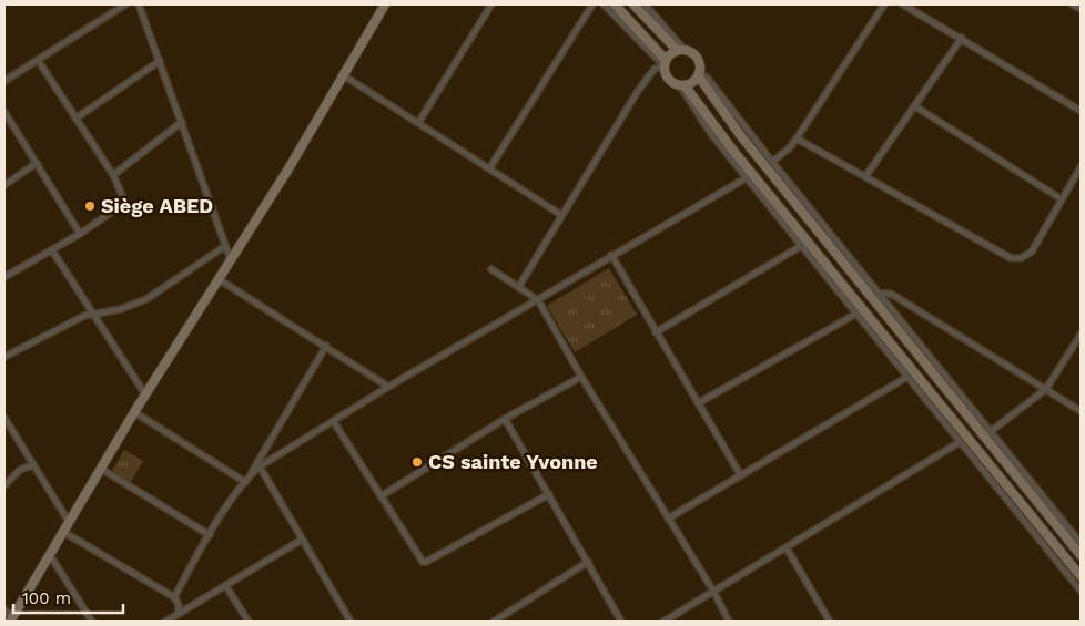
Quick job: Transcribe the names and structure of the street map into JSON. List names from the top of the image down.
{
  "places": ["Siège ABED", "CS sainte Yvonne"],
  "scale_bar": "100 m"
}
